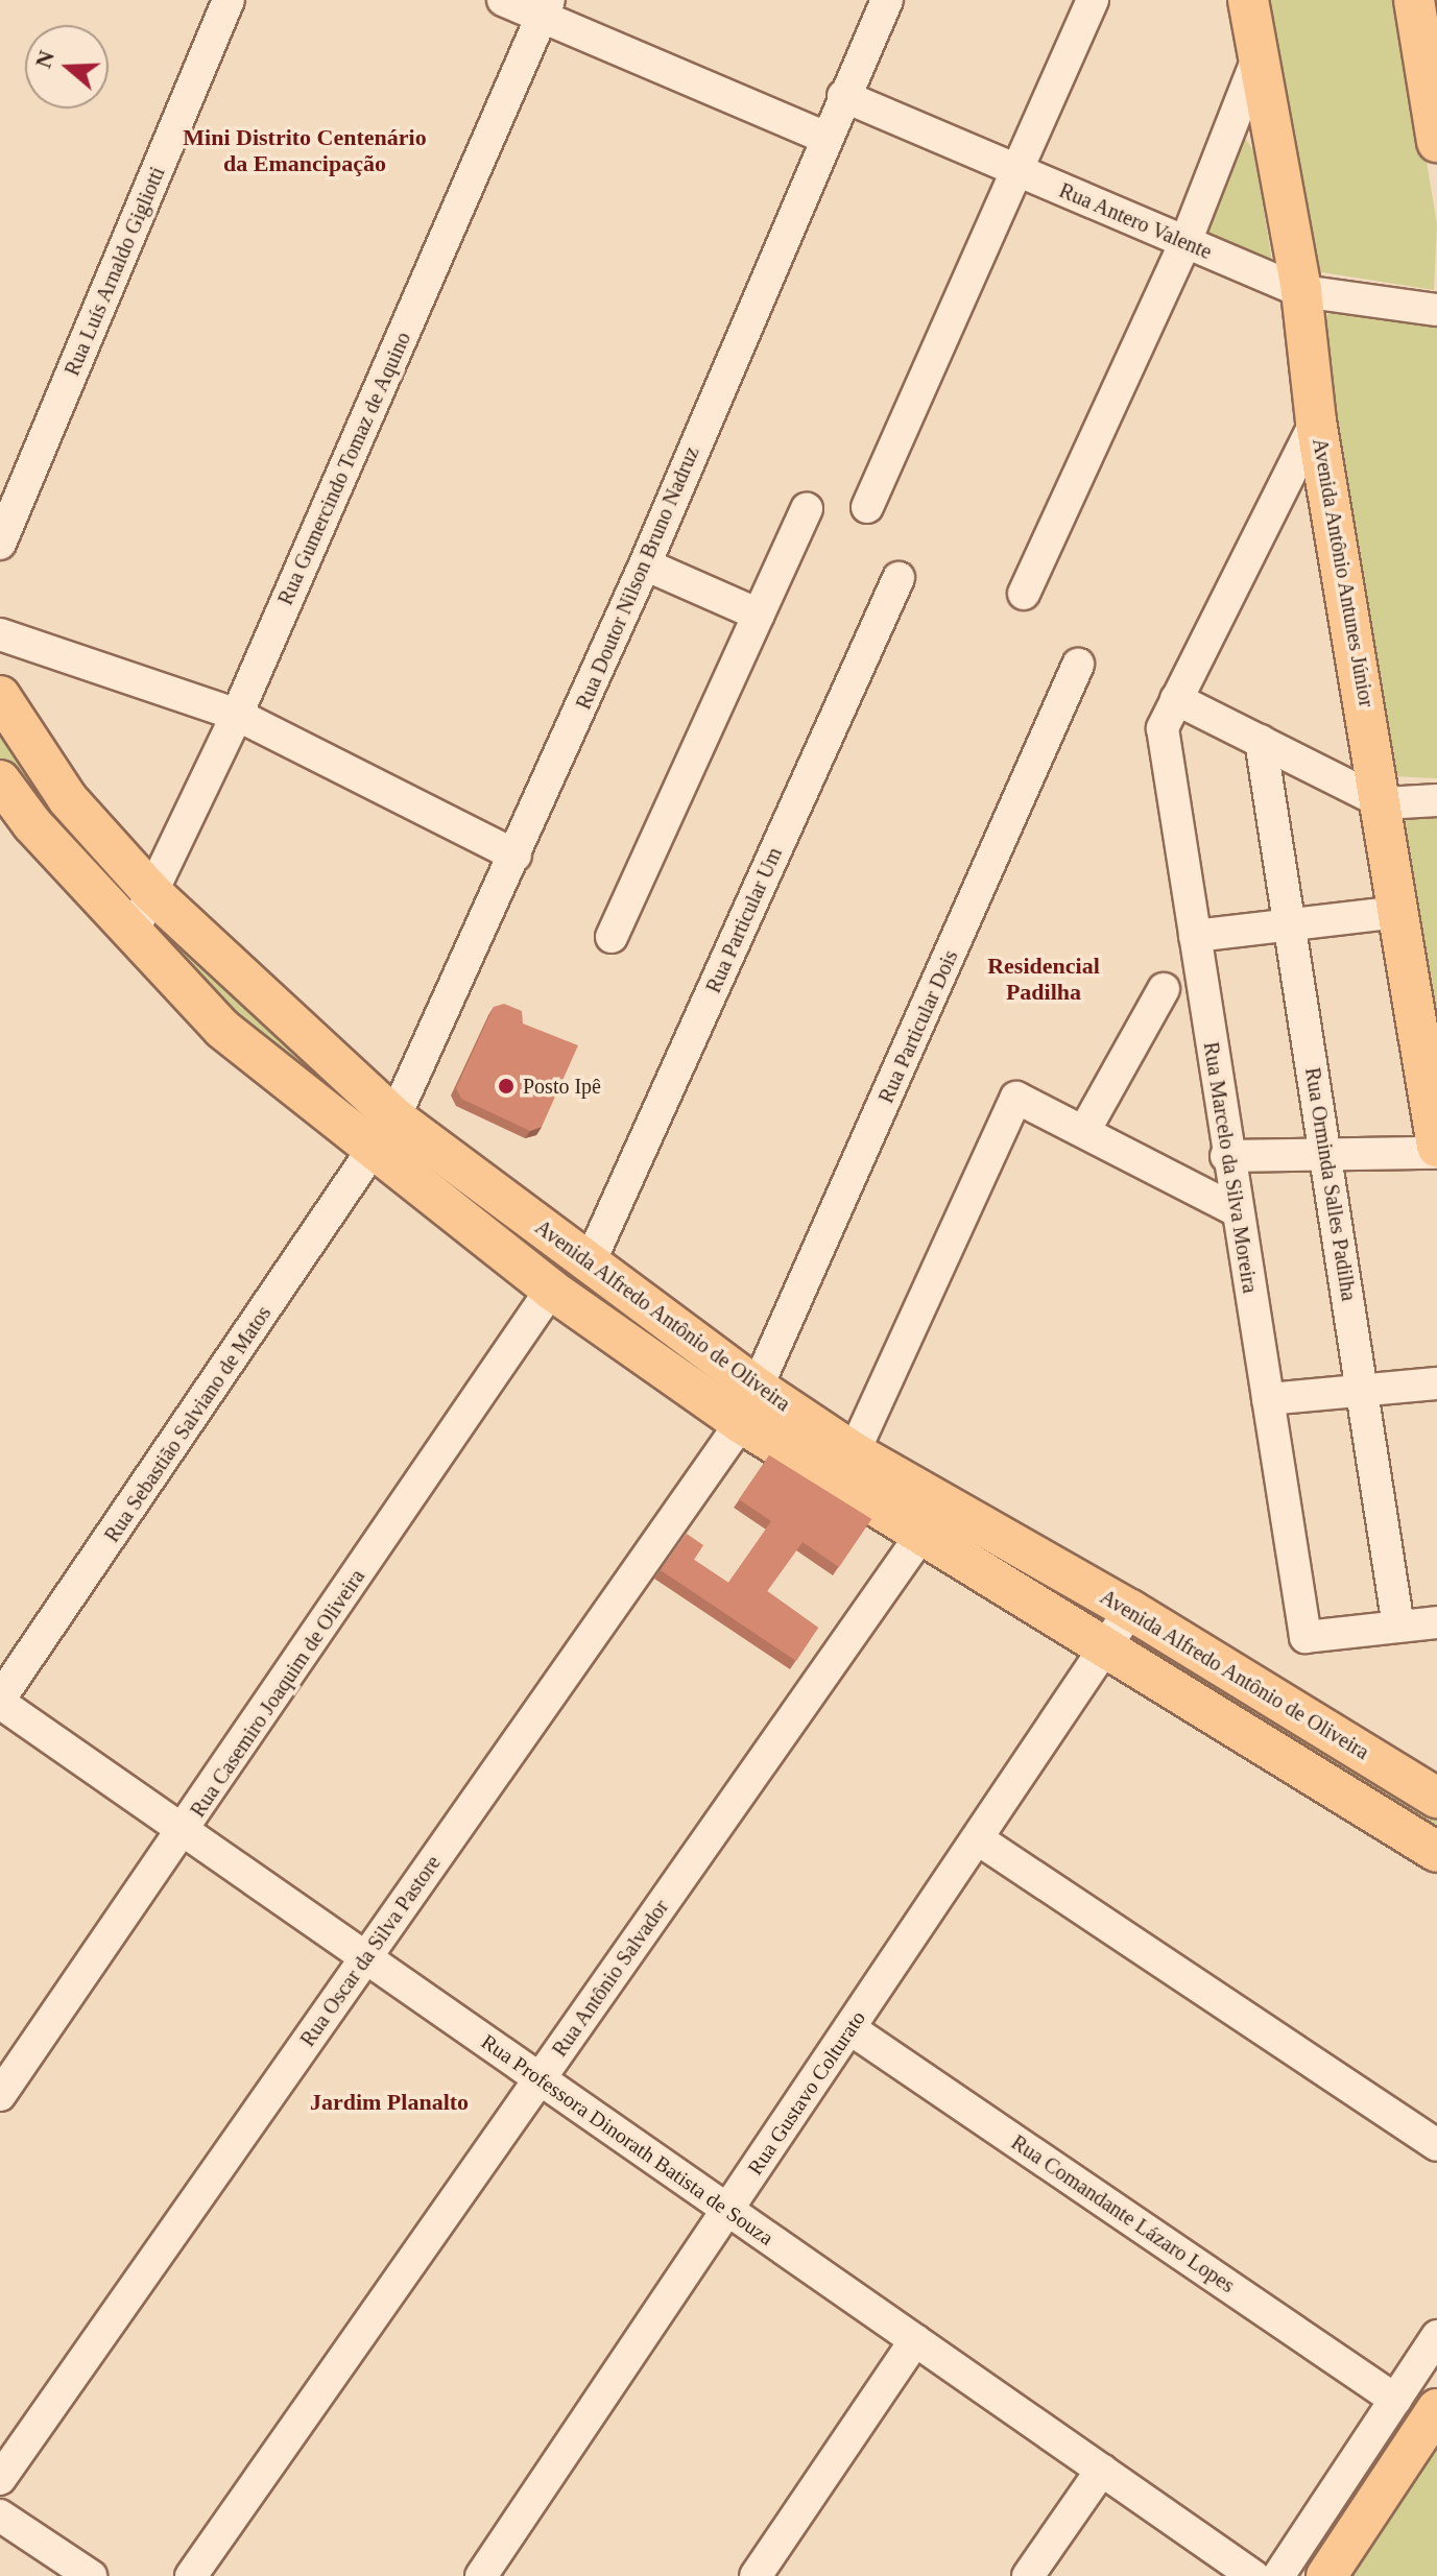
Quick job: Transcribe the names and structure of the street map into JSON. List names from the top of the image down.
{
  "streets": {
    "main road": ["Avenida Antônio Antunes Júnior", "Avenida Alfredo Antônio de Oliveira"],
    "street": [
      "Rua Antero Valente",
      "Rua Luís Arnaldo Gigliotti",
      "Rua Gumercindo Tomaz de Aquino",
      "Rua Doutor Nilson Bruno Nadruz",
      "Rua Particular Um",
      "Rua Particular Dois",
      "Rua Marcelo da Silva Moreira",
      "Rua Orminda Salles Padilha",
      "Rua Sebastião Salviano de Matos",
      "Rua Casemiro Joaquim de Oliveira",
      "Rua Oscar da Silva Pastore",
      "Rua Antônio Salvador",
      "Rua Gustavo Colturato",
      "Rua Professora Dinorath Batista de Souza",
      "Rua Comandante Lázaro Lopes"
    ]
  },
  "crossings": [
    ["Rua Antero Valente", "Avenida Antônio Antunes Júnior"],
    ["Rua Antero Valente", "Rua Doutor Nilson Bruno Nadruz"],
    ["Rua Gumercindo Tomaz de Aquino", "Avenida Alfredo Antônio de Oliveira"],
    ["Avenida Antônio Antunes Júnior", "Rua Marcelo da Silva Moreira"],
    ["Rua Doutor Nilson Bruno Nadruz", "Avenida Alfredo Antônio de Oliveira"],
    ["Rua Doutor Nilson Bruno Nadruz", "Rua Sebastião Salviano de Matos"],
    ["Rua Particular Um", "Avenida Alfredo Antônio de Oliveira"],
    ["Rua Particular Dois", "Avenida Alfredo Antônio de Oliveira"],
    ["Rua Particular Dois", "Rua Oscar da Silva Pastore"],
    ["Rua Marcelo da Silva Moreira", "Rua Orminda Salles Padilha"],
    ["Avenida Alfredo Antônio de Oliveira", "Rua Sebastião Salviano de Matos"],
    ["Avenida Alfredo Antônio de Oliveira", "Rua Casemiro Joaquim de Oliveira"],
    ["Avenida Alfredo Antônio de Oliveira", "Rua Oscar da Silva Pastore"],
    ["Avenida Alfredo Antônio de Oliveira", "Rua Antônio Salvador"],
    ["Avenida Alfredo Antônio de Oliveira", "Rua Gustavo Colturato"],
    ["Rua Sebastião Salviano de Matos", "Rua Professora Dinorath Batista de Souza"],
    ["Rua Casemiro Joaquim de Oliveira", "Rua Professora Dinorath Batista de Souza"],
    ["Rua Oscar da Silva Pastore", "Rua Professora Dinorath Batista de Souza"],
    ["Rua Antônio Salvador", "Rua Professora Dinorath Batista de Souza"],
    ["Rua Gustavo Colturato", "Rua Professora Dinorath Batista de Souza"],
    ["Rua Gustavo Colturato", "Rua Comandante Lázaro Lopes"]
  ],
  "districts": ["Mini Distrito Centenário da Emancipação", "Residencial Padilha", "Jardim Planalto"],
  "places": ["Posto Ipê"],
  "north": "left"
}
